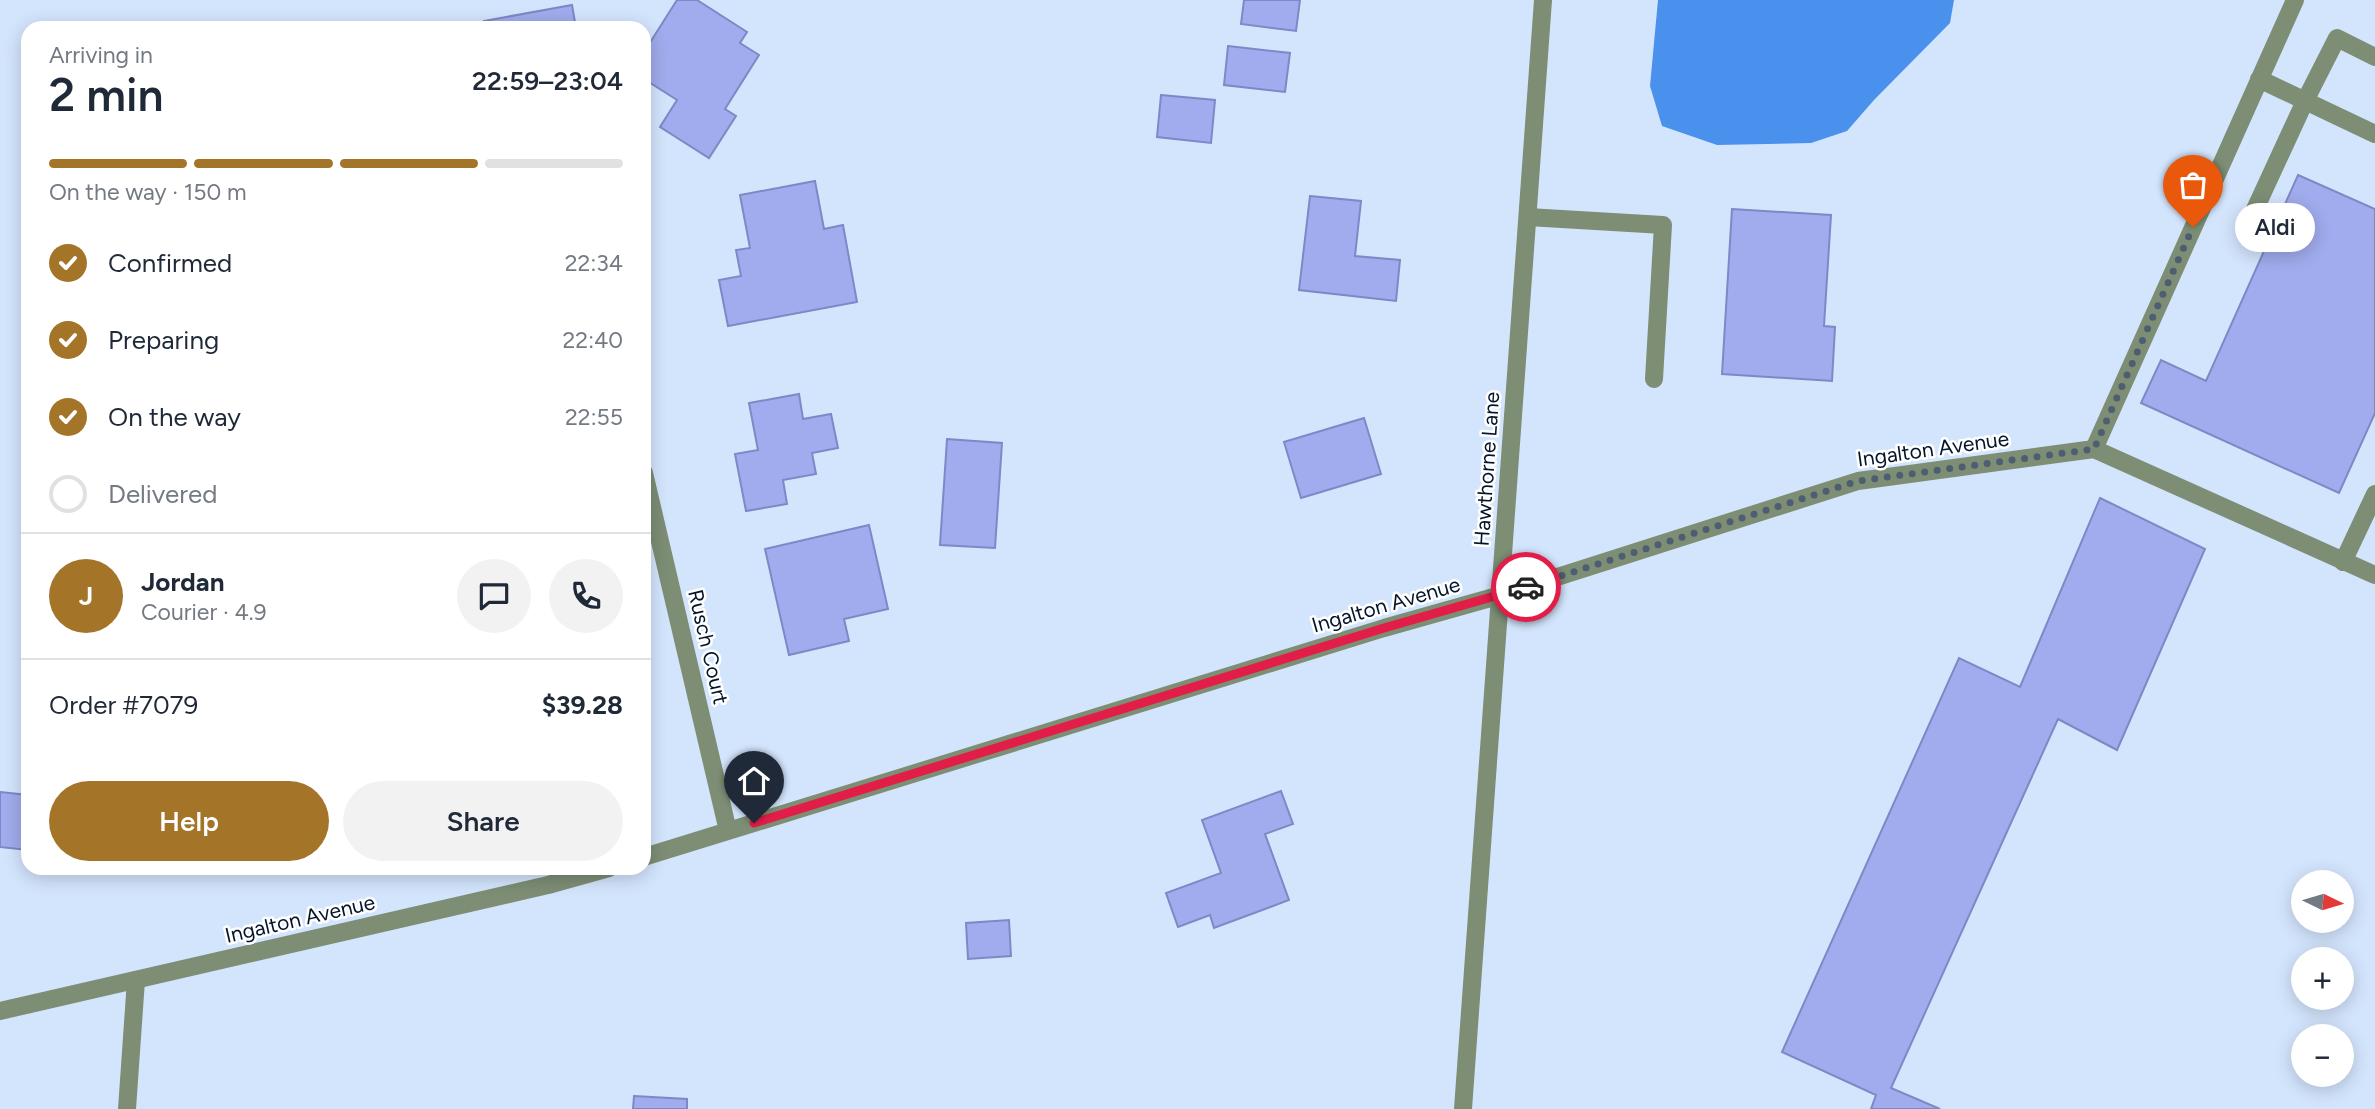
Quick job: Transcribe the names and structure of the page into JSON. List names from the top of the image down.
{
  "streets": {
    "street": ["Ingalton Avenue", "Hawthorne Lane", "Rusch Court"]
  },
  "crossings": [
    ["Ingalton Avenue", "Hawthorne Lane"],
    ["Ingalton Avenue", "Rusch Court"]
  ],
  "places": ["Aldi"],
  "north": "right",
  "page": {
    "heading": ["2 min", "Arriving in", "22:59–23:04"],
    "panel": [
      "Jordan",
      "Courier · 4.9",
      "Order #7079",
      "$39.28"
    ],
    "bar": "On the way · 150 m",
    "bubble": "Aldi",
    "list": [
      ["Confirmed", "22:34"],
      ["Preparing", "22:40"],
      ["On the way", "22:55"],
      "Delivered"
    ],
    "round": "J",
    "buttons": ["Help", "Share"],
    "map_buttons": ["+", "−"]
  }
}
